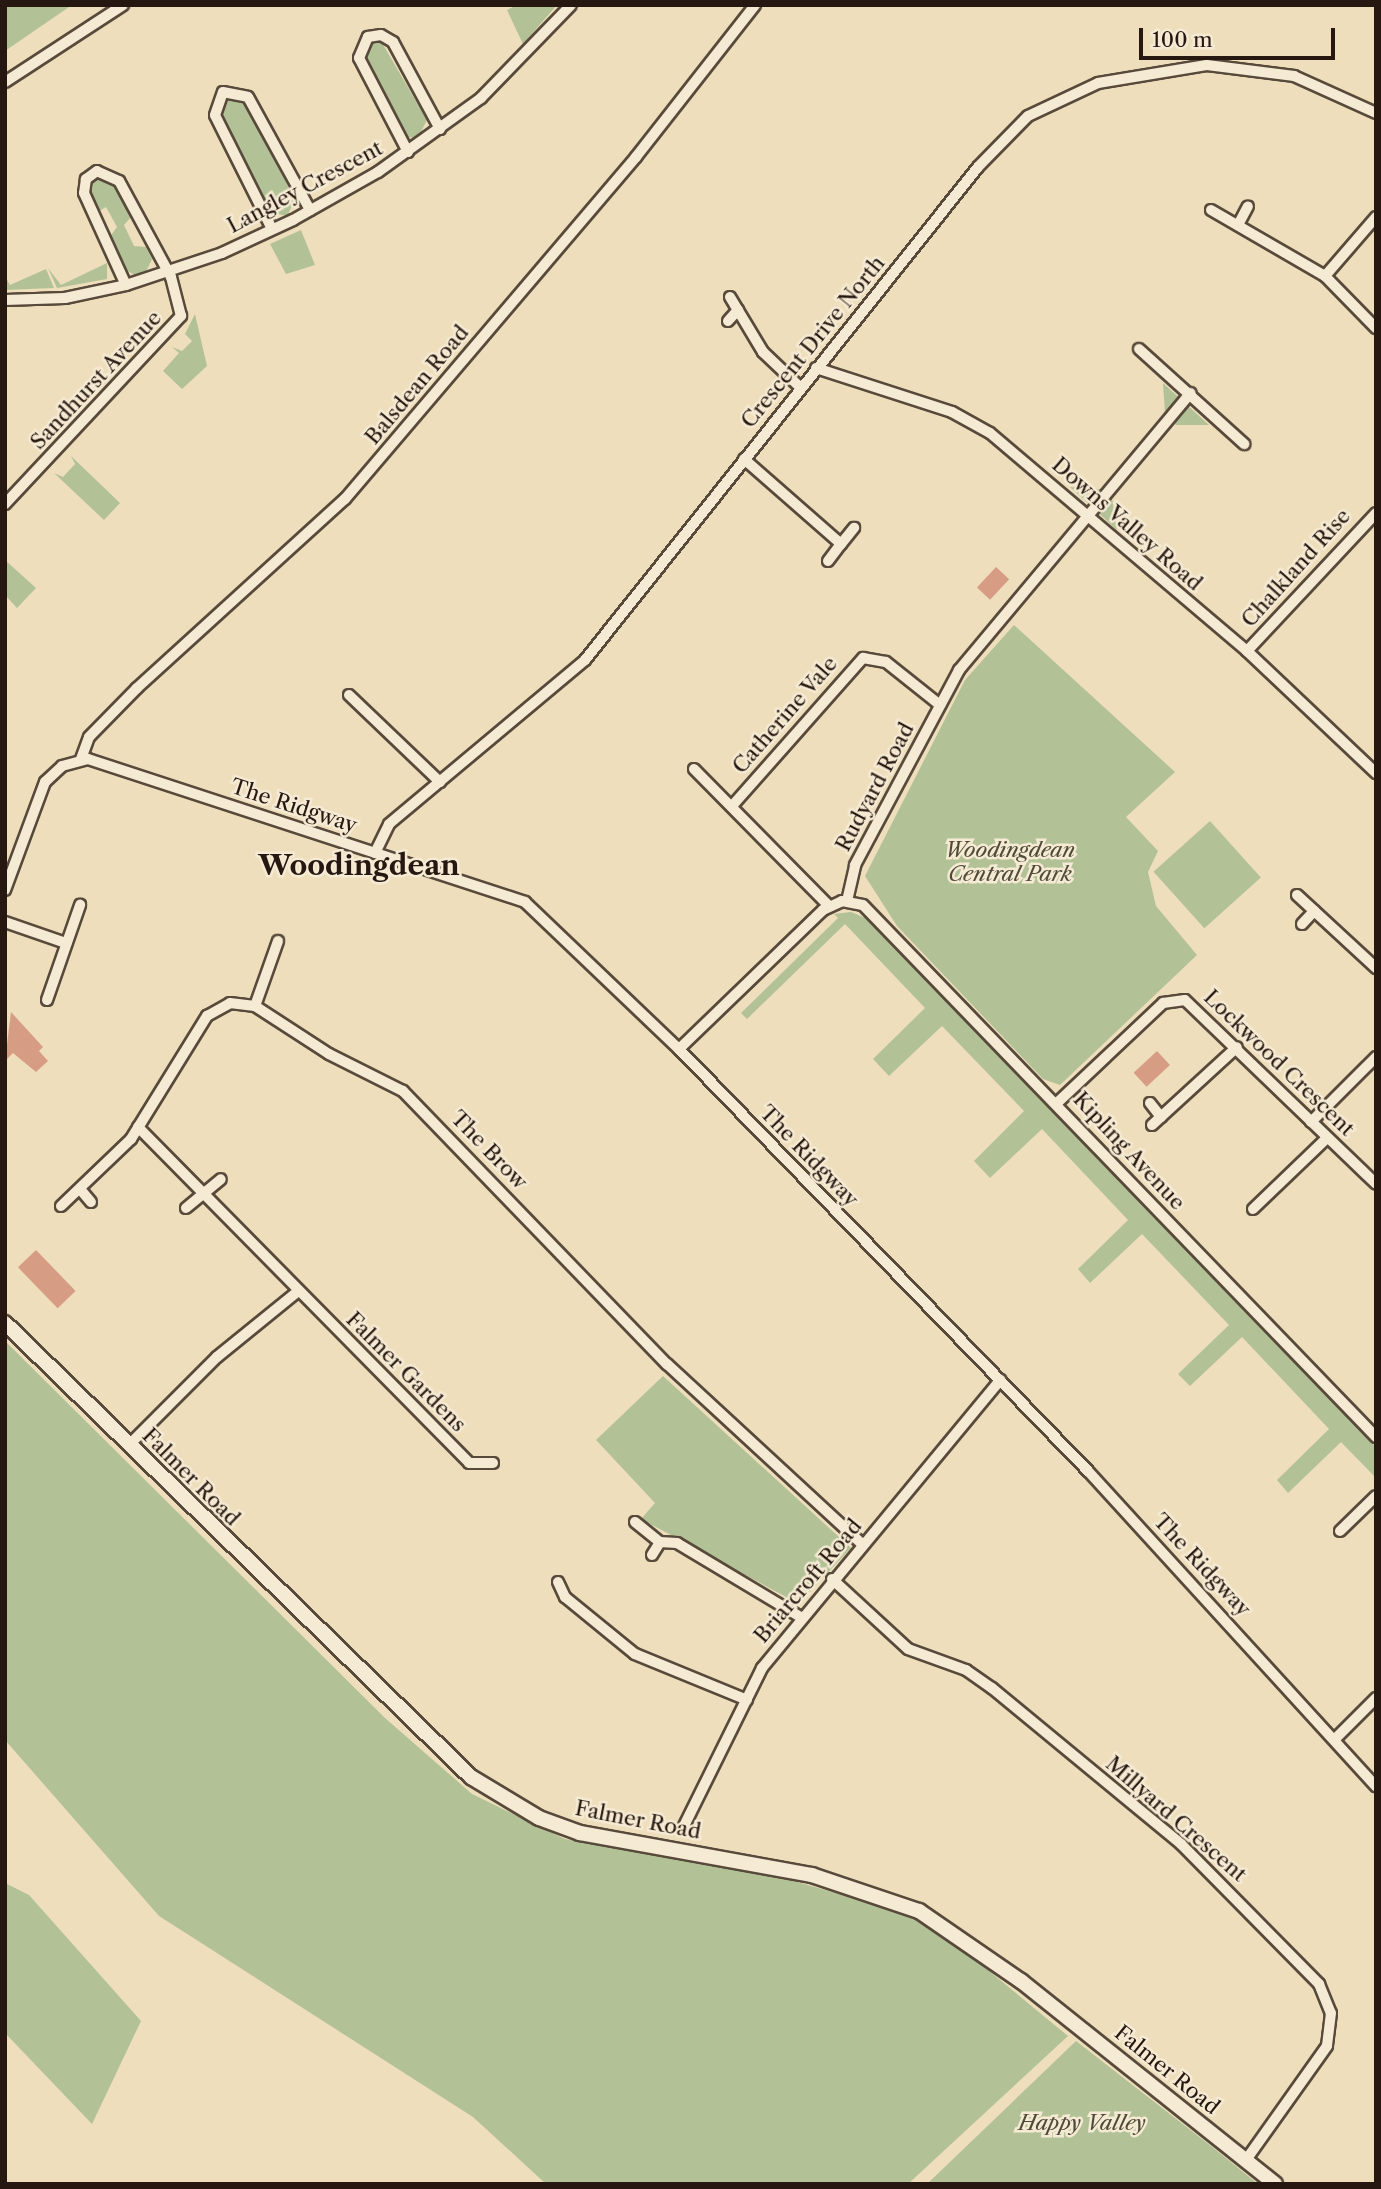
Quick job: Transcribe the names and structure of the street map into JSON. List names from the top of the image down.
{
  "streets": {
    "main road": ["Falmer Road"],
    "street": [
      "Langley Crescent",
      "Crescent Drive North",
      "Sandhurst Avenue",
      "Balsdean Road",
      "Downs Valley Road",
      "Chalkland Rise",
      "Catherine Vale",
      "Rudyard Road",
      "The Ridgway",
      "Lockwood Crescent",
      "The Brow",
      "Kipling Avenue",
      "Falmer Gardens",
      "Briarcroft Road",
      "Millyard Crescent"
    ]
  },
  "crossings": [
    ["Langley Crescent", "Sandhurst Avenue"],
    ["Crescent Drive North", "Downs Valley Road"],
    ["Crescent Drive North", "The Ridgway"],
    ["Balsdean Road", "The Ridgway"],
    ["Downs Valley Road", "Chalkland Rise"],
    ["Downs Valley Road", "Rudyard Road"],
    ["Catherine Vale", "Rudyard Road"],
    ["Rudyard Road", "Kipling Avenue"],
    ["The Ridgway", "Briarcroft Road"],
    ["Lockwood Crescent", "Kipling Avenue"],
    ["The Brow", "Briarcroft Road"],
    ["Falmer Road", "Millyard Crescent"],
    ["Briarcroft Road", "Millyard Crescent"]
  ],
  "districts": ["Woodingdean"],
  "parks": ["Woodingdean Central Park", "Happy Valley"],
  "scale_bar": "100 m"
}
